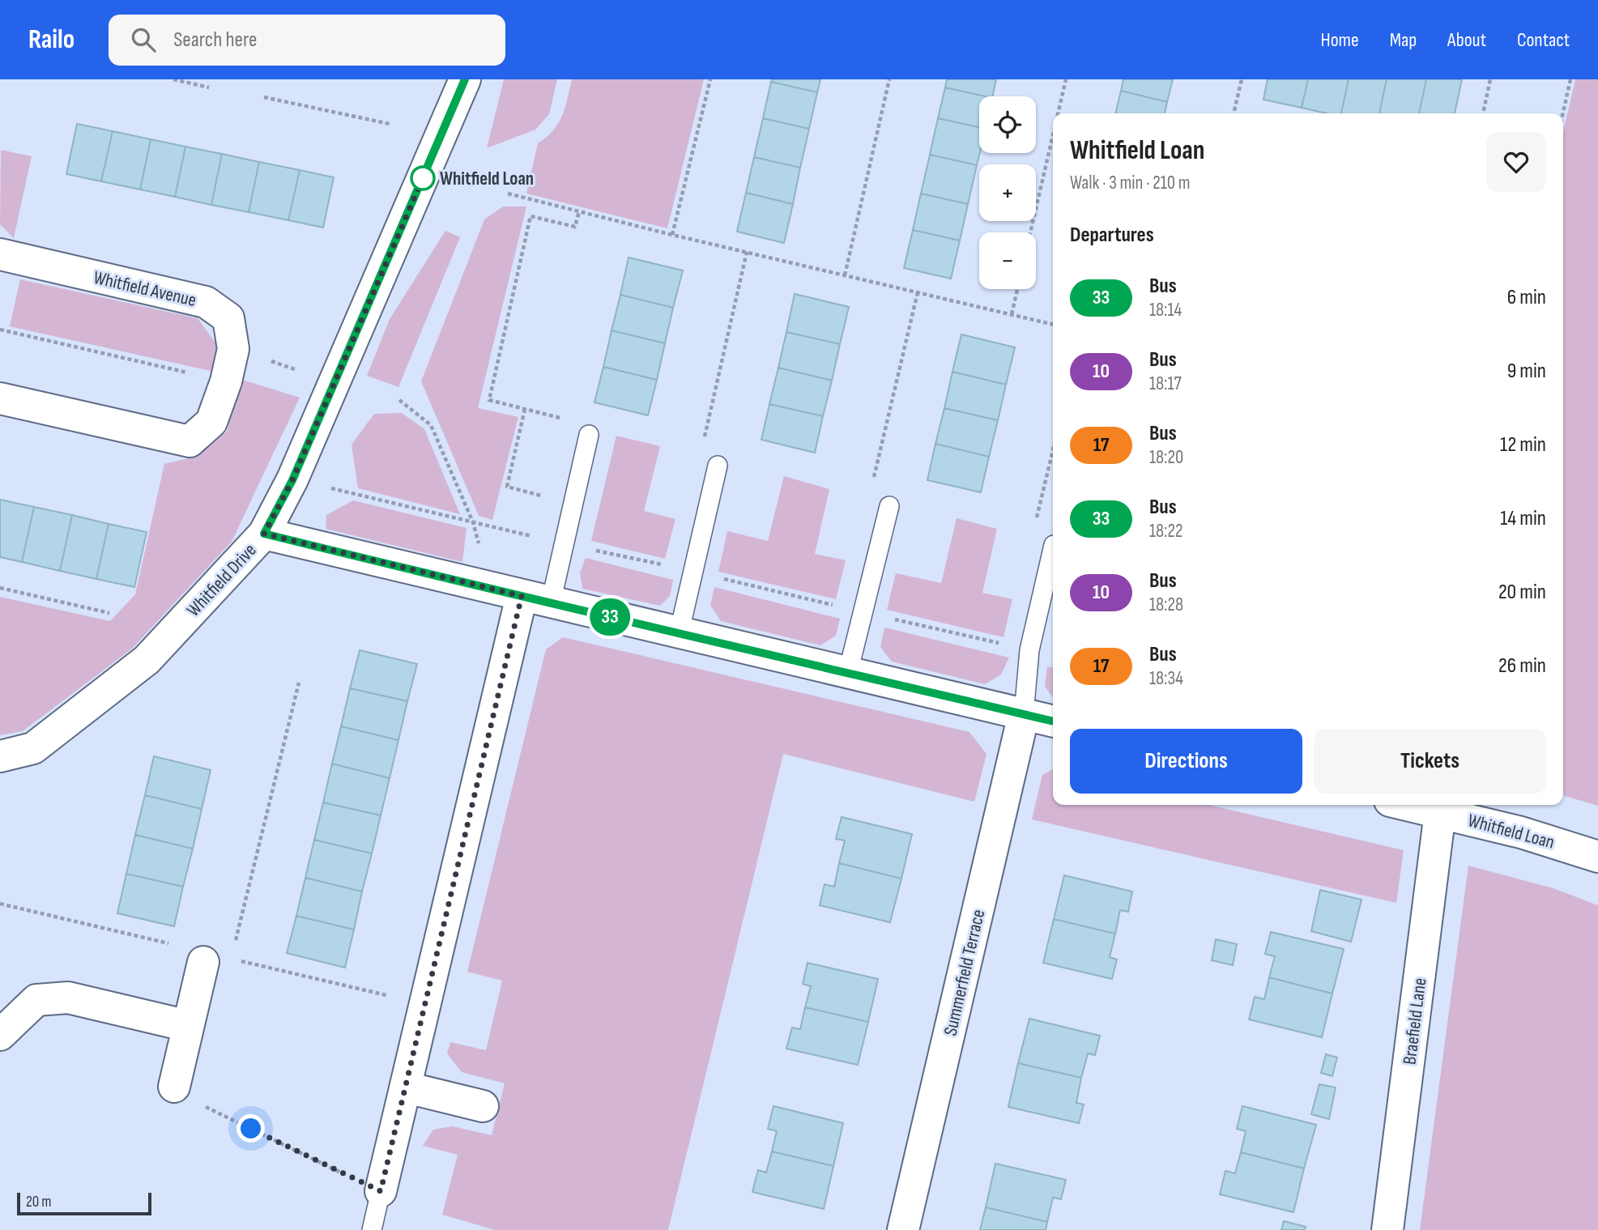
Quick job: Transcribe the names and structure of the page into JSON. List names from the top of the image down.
{
  "streets": {
    "street": [
      "Whitfield Avenue",
      "Whitfield Drive",
      "Whitfield Loan",
      "Summerfield Terrace",
      "Braefield Lane"
    ]
  },
  "crossings": [
    ["Whitfield Loan", "Braefield Lane"]
  ],
  "places": ["Whitfield Loan"],
  "lines": ["bus line 33"],
  "scale_bar": "20 m",
  "page": {
    "header": "Railo",
    "search": "Search here",
    "nav": [
      "Home",
      "Map",
      "About",
      "Contact"
    ],
    "on_map": "33",
    "map_buttons": ["+", "−"],
    "heading": [
      ["Whitfield Loan", "Walk · 3 min · 210 m"],
      "Departures"
    ],
    "list": [
      {
        "mark": "33",
        "name": "Bus",
        "note": "18:14",
        "value": "6 min"
      },
      {
        "mark": "10",
        "name": "Bus",
        "note": "18:17",
        "value": "9 min"
      },
      {
        "mark": "17",
        "name": "Bus",
        "note": "18:20",
        "value": "12 min"
      },
      {
        "mark": "33",
        "name": "Bus",
        "note": "18:22",
        "value": "14 min"
      },
      {
        "mark": "10",
        "name": "Bus",
        "note": "18:28",
        "value": "20 min"
      },
      {
        "mark": "17",
        "name": "Bus",
        "note": "18:34",
        "value": "26 min"
      }
    ],
    "buttons": ["Directions", "Tickets"],
    "scale": "20 m"
  }
}
